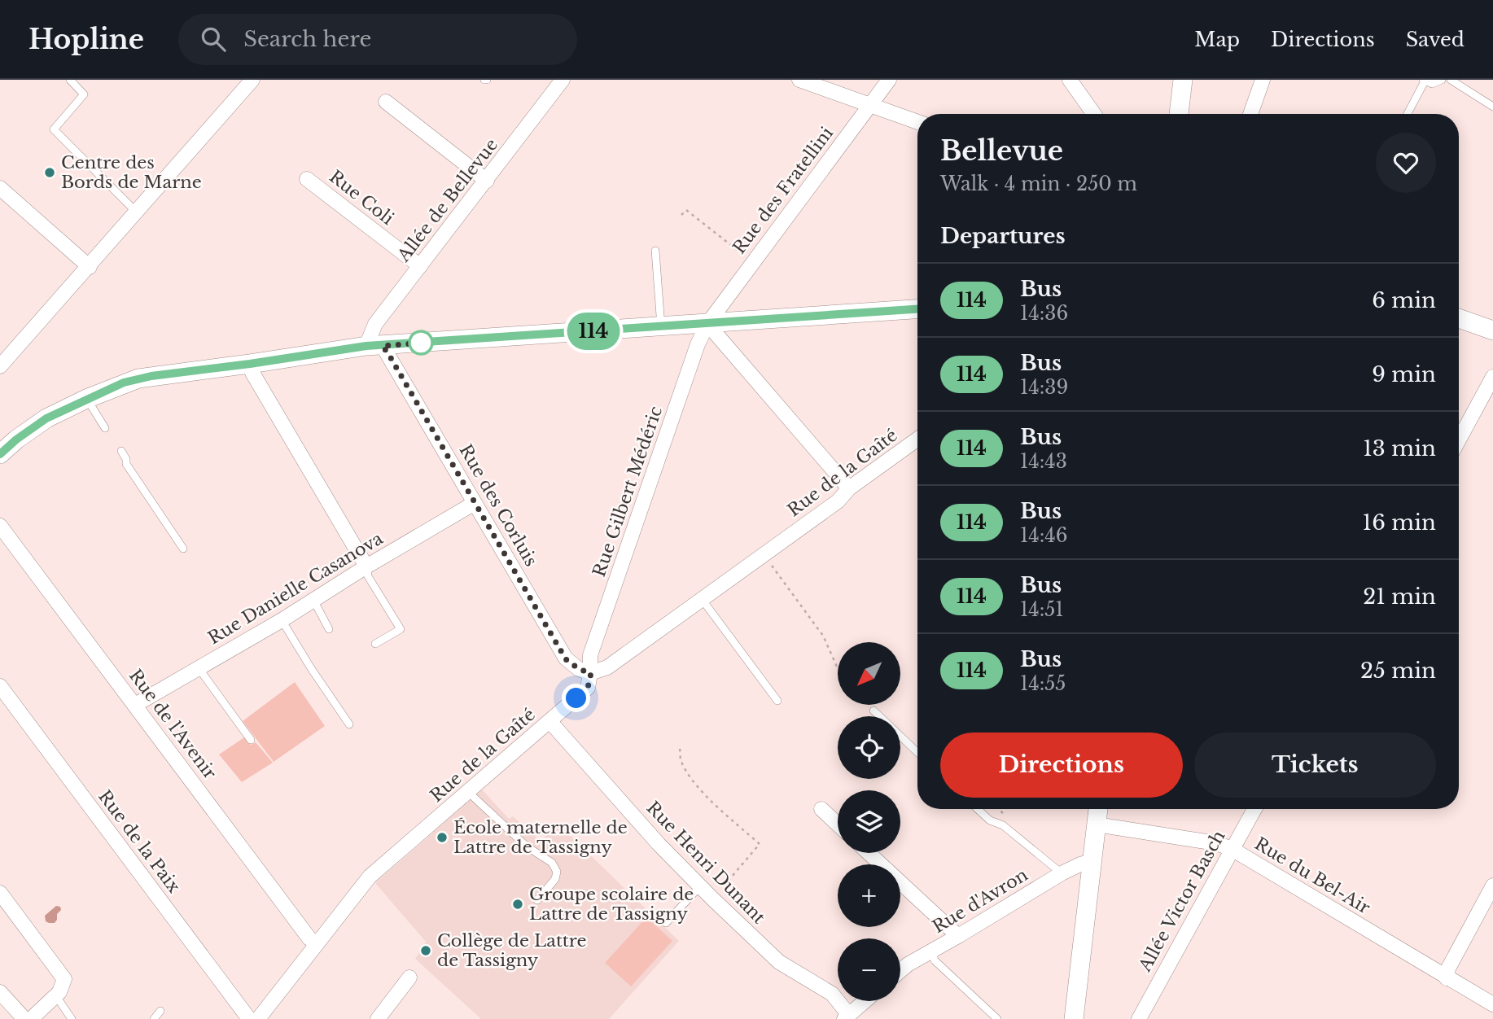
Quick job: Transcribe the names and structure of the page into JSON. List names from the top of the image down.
{
  "streets": {
    "street": [
      "Rue des Fratellini",
      "Rue Coli",
      "Allée de Bellevue",
      "Rue de la Gaîté",
      "Rue Gilbert Médéric",
      "Rue des Corluis",
      "Rue Danielle Casanova",
      "Rue de l'Avenir",
      "Rue de la Paix",
      "Rue Henri Dunant",
      "Rue du Bel-Air",
      "Rue d'Avron",
      "Allée Victor Basch"
    ]
  },
  "crossings": [
    ["Rue des Fratellini", "Rue Gilbert Médéric"],
    ["Rue Coli", "Allée de Bellevue"],
    ["Allée de Bellevue", "Rue des Corluis"],
    ["Rue de la Gaîté", "Rue Gilbert Médéric"],
    ["Rue de la Gaîté", "Rue des Corluis"],
    ["Rue de la Gaîté", "Rue de l'Avenir"],
    ["Rue de la Gaîté", "Rue Henri Dunant"],
    ["Rue Gilbert Médéric", "Rue des Corluis"],
    ["Rue des Corluis", "Rue Danielle Casanova"],
    ["Rue Danielle Casanova", "Rue de l'Avenir"],
    ["Rue du Bel-Air", "Allée Victor Basch"]
  ],
  "places": [
    "Centre des Bords de Marne",
    "École maternelle de Lattre de Tassigny",
    "Groupe scolaire de Lattre de Tassigny",
    "Collège de Lattre de Tassigny"
  ],
  "lines": ["bus line 114"],
  "north": "bottom left",
  "page": {
    "header": "Hopline",
    "search": "Search here",
    "nav": ["Map", "Directions", "Saved"],
    "on_map": "114",
    "heading": [
      ["Bellevue", "Walk · 4 min · 250 m"],
      "Departures"
    ],
    "list": [
      {
        "mark": "114",
        "name": "Bus",
        "note": "14:36",
        "value": "6 min"
      },
      {
        "mark": "114",
        "name": "Bus",
        "note": "14:39",
        "value": "9 min"
      },
      {
        "mark": "114",
        "name": "Bus",
        "note": "14:43",
        "value": "13 min"
      },
      {
        "mark": "114",
        "name": "Bus",
        "note": "14:46",
        "value": "16 min"
      },
      {
        "mark": "114",
        "name": "Bus",
        "note": "14:51",
        "value": "21 min"
      },
      {
        "mark": "114",
        "name": "Bus",
        "note": "14:55",
        "value": "25 min"
      }
    ],
    "map_buttons": ["+", "−"],
    "buttons": ["Directions", "Tickets"]
  }
}
